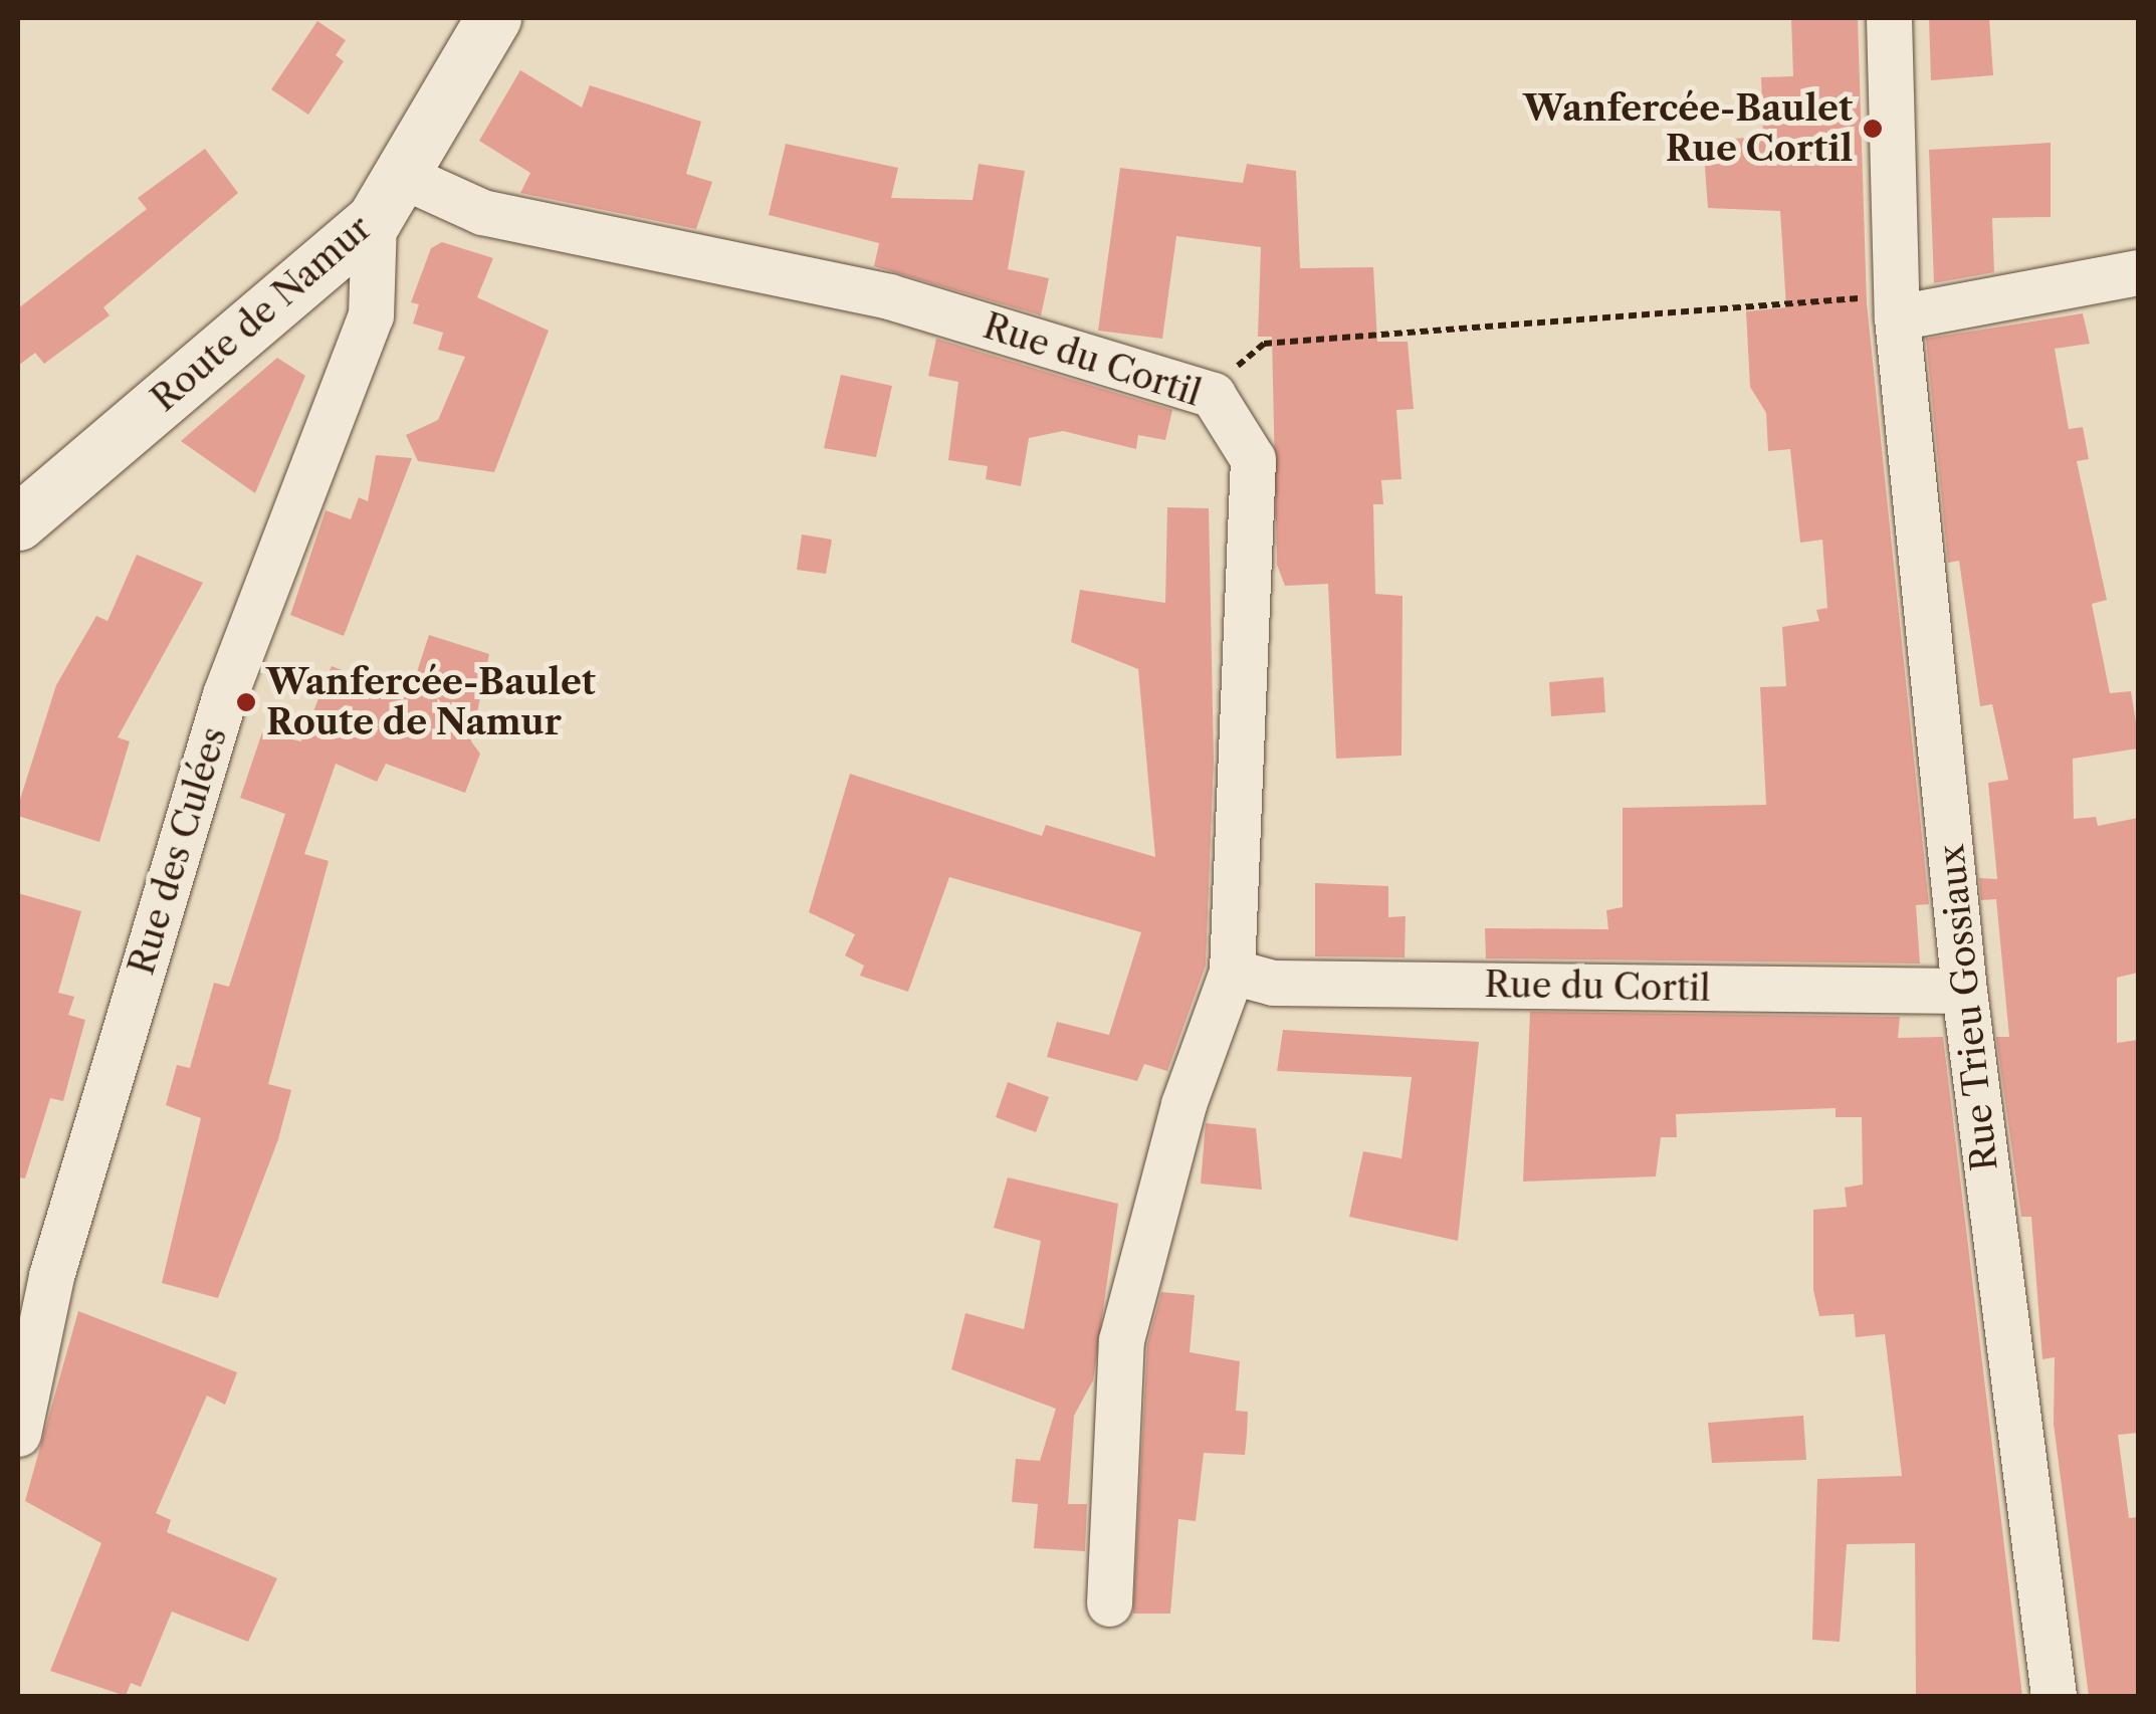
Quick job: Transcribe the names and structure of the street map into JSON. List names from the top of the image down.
{
  "streets": {
    "main road": ["Route de Namur"],
    "street": ["Rue du Cortil", "Rue des Culées", "Rue Trieu Gossiaux"]
  },
  "crossings": [
    ["Route de Namur", "Rue du Cortil"],
    ["Route de Namur", "Rue des Culées"],
    ["Rue du Cortil", "Rue des Culées"],
    ["Rue du Cortil", "Rue Trieu Gossiaux"]
  ],
  "places": ["Wanfercée-Baulet Rue Cortil", "Wanfercée-Baulet Route de Namur"]
}
